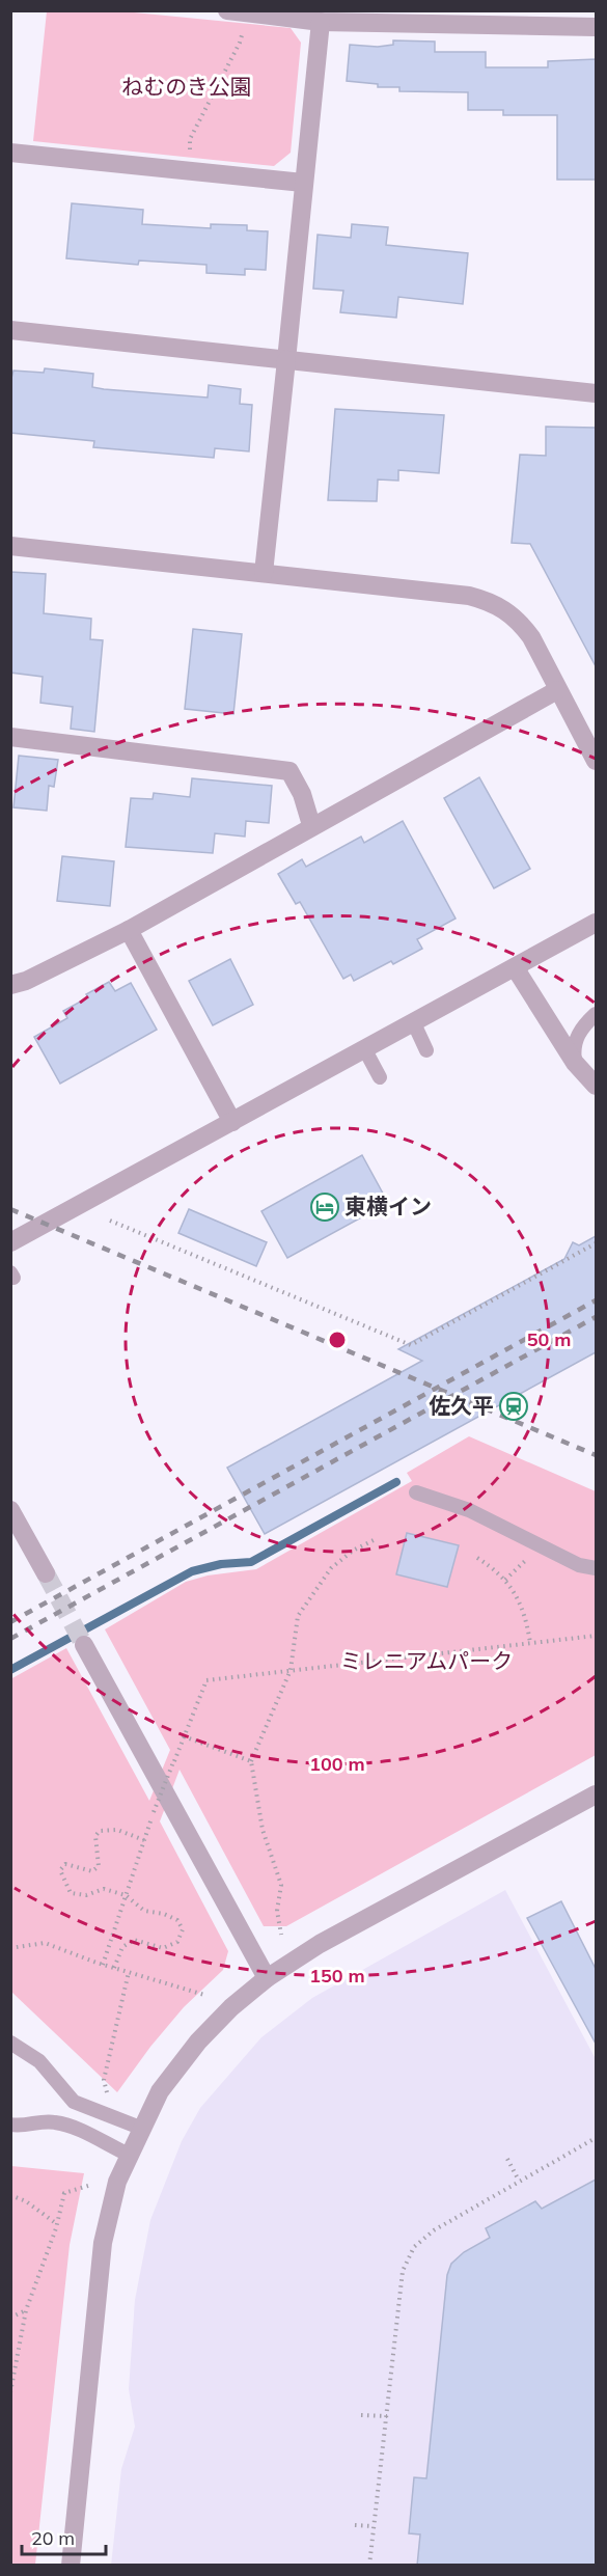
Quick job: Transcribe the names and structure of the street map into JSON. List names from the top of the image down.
{
  "parks": ["ねむのき公園", "ミレニアムパーク"],
  "places": {
    "hotel": ["東横イン"],
    "station": ["佐久平"]
  },
  "scale_bar": "20 m",
  "rings": ["50 m", "100 m", "150 m"]
}
